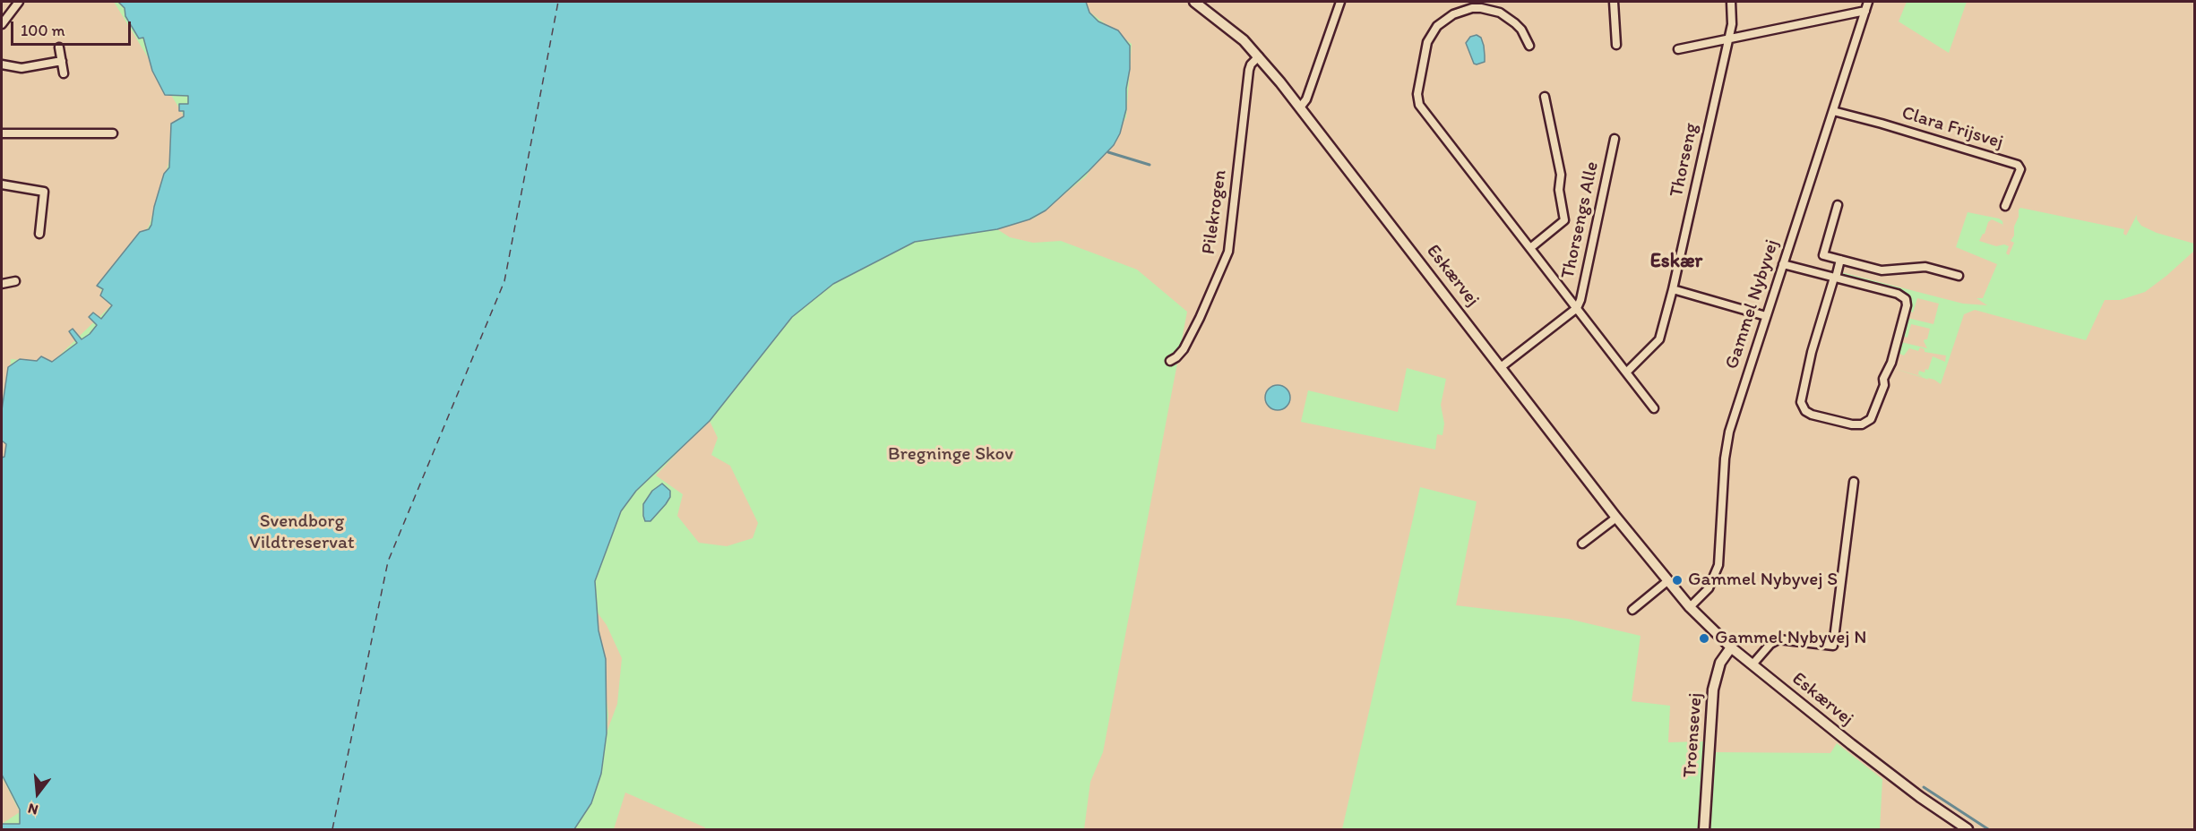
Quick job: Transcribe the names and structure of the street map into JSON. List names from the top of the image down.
{
  "streets": {
    "street": [
      "Clara Frijsvej",
      "Thorseng",
      "Pilekrogen",
      "Thorsengs Alle",
      "Eskærvej",
      "Gammel Nybyvej",
      "Troensevej"
    ]
  },
  "crossings": [
    ["Clara Frijsvej", "Gammel Nybyvej"],
    ["Pilekrogen", "Eskærvej"],
    ["Eskærvej", "Gammel Nybyvej"],
    ["Eskærvej", "Troensevej"]
  ],
  "districts": ["Eskær"],
  "parks": ["Bregninge Skov", "Svendborg Vildtreservat"],
  "places": ["Gammel Nybyvej S", "Gammel Nybyvej N"],
  "scale_bar": "100 m",
  "north": "bottom"
}
